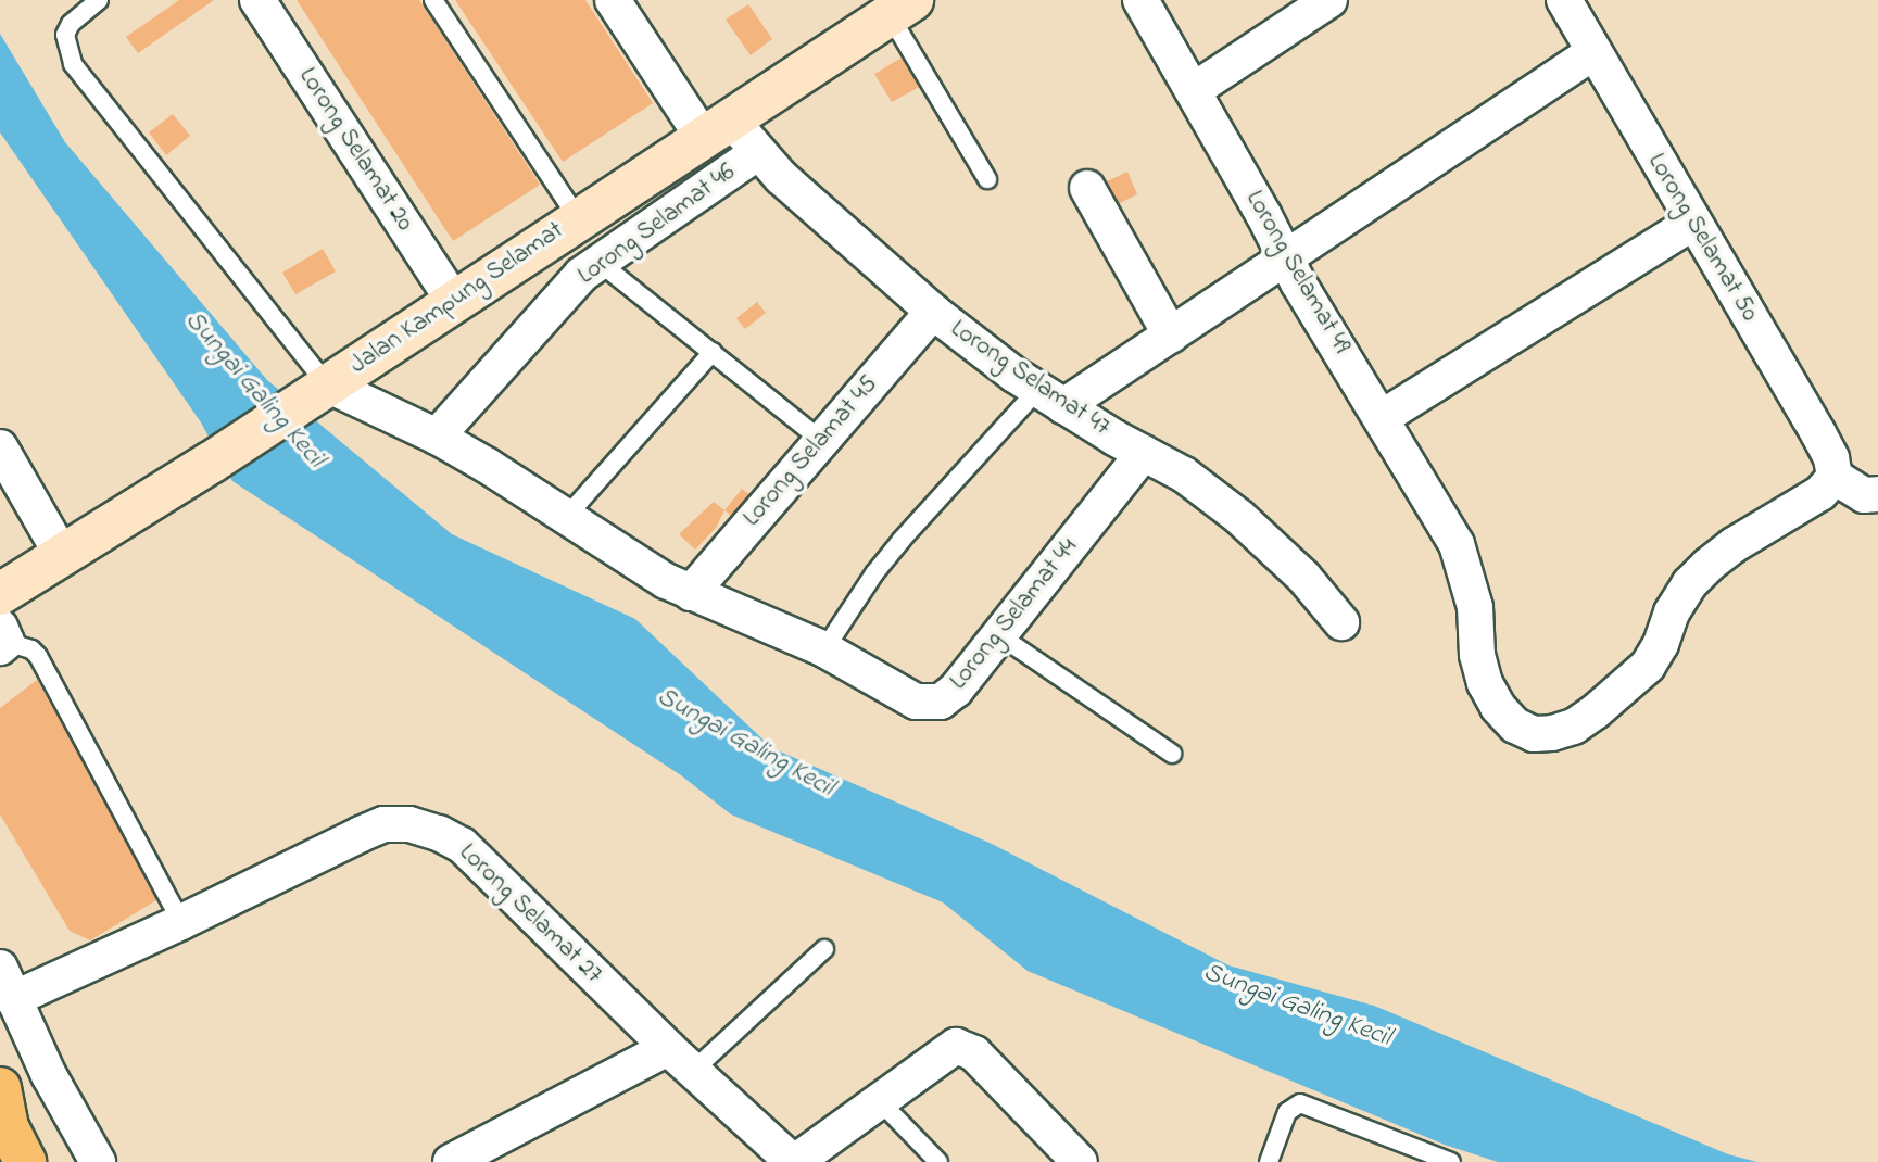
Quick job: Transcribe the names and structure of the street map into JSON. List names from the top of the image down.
{
  "streets": {
    "street": [
      "Lorong Selamat 20",
      "Lorong Selamat 46",
      "Lorong Selamat 50",
      "Lorong Selamat 49",
      "Jalan Kampung Selamat",
      "Lorong Selamat 47",
      "Lorong Selamat 45",
      "Lorong Selamat 44",
      "Lorong Selamat 27"
    ]
  },
  "crossings": [
    ["Lorong Selamat 20", "Jalan Kampung Selamat"],
    ["Lorong Selamat 46", "Lorong Selamat 47"],
    ["Lorong Selamat 46", "Lorong Selamat 44"],
    ["Lorong Selamat 50", "Lorong Selamat 49"],
    ["Jalan Kampung Selamat", "Lorong Selamat 47"],
    ["Jalan Kampung Selamat", "Lorong Selamat 44"],
    ["Lorong Selamat 47", "Lorong Selamat 45"],
    ["Lorong Selamat 47", "Lorong Selamat 44"],
    ["Lorong Selamat 45", "Lorong Selamat 44"]
  ],
  "water": ["Sungai Galing Kecil"]
}
